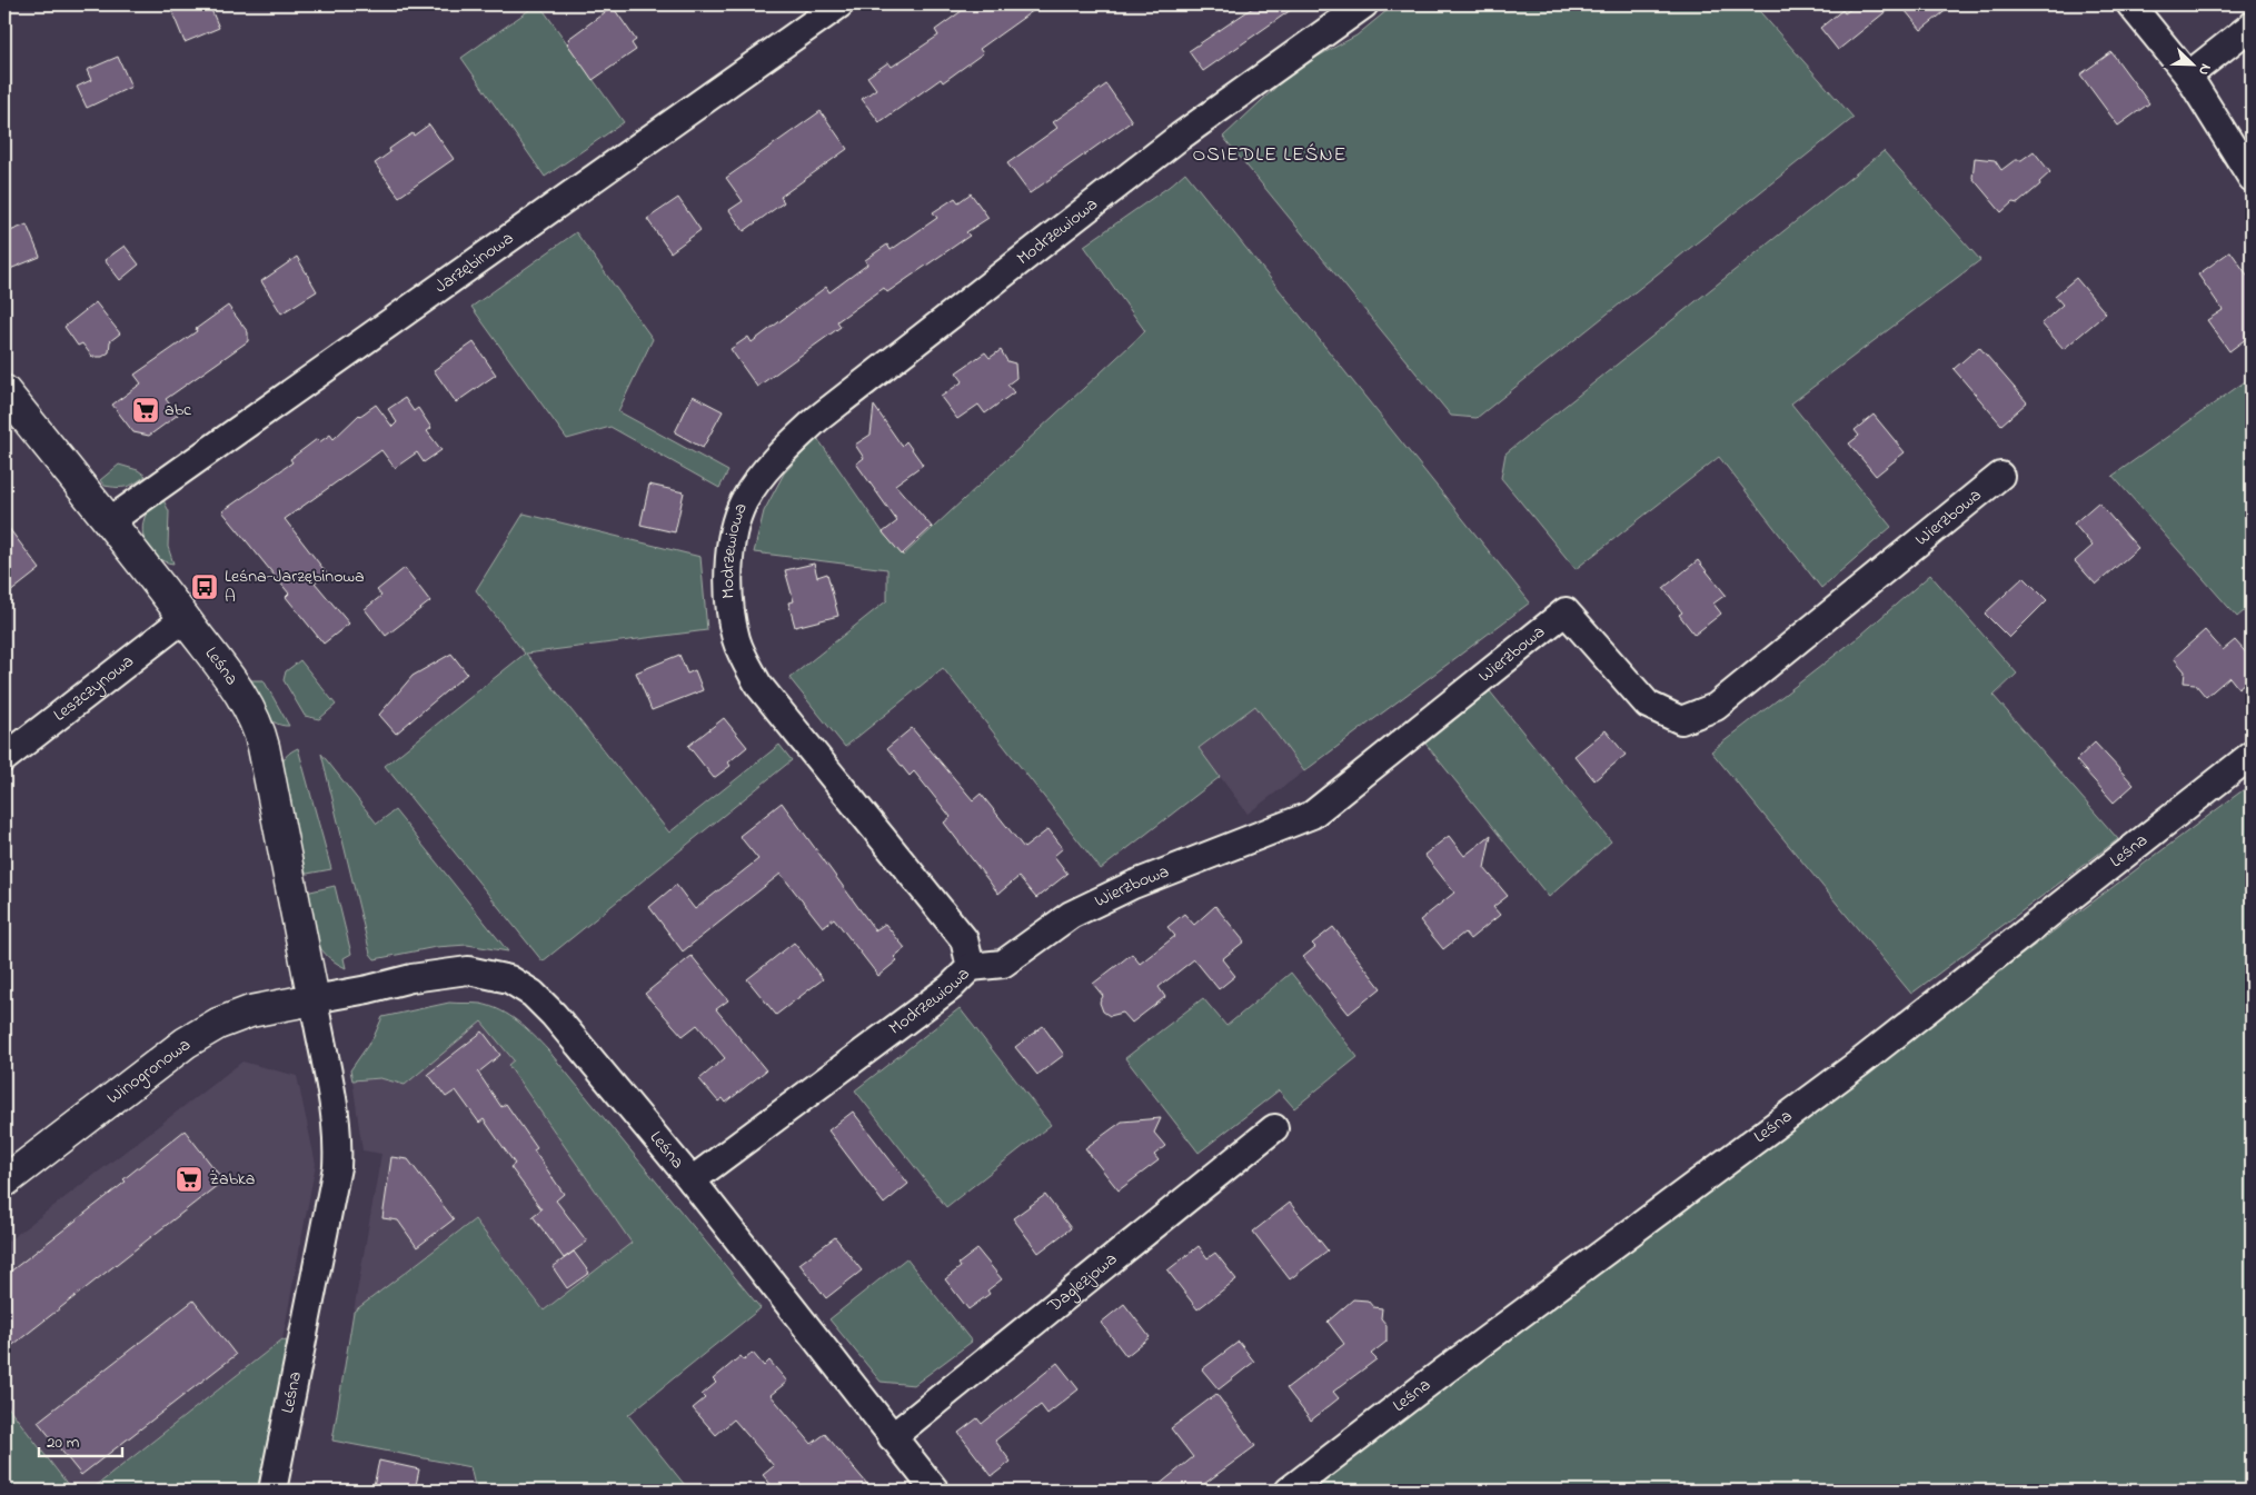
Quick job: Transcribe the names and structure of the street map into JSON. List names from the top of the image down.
{
  "streets": {
    "street": [
      "Modrzewiowa",
      "Jarzębinowa",
      "Wierzbowa",
      "Leśna",
      "Leszczynowa",
      "Winogronowa",
      "Daglezjowa"
    ]
  },
  "crossings": [
    ["Modrzewiowa", "Wierzbowa"],
    ["Modrzewiowa", "Leśna"],
    ["Jarzębinowa", "Leśna"],
    ["Leśna", "Leszczynowa"],
    ["Leśna", "Winogronowa"],
    ["Leśna", "Daglezjowa"]
  ],
  "districts": ["OSIEDLE LEŚNE"],
  "places": {
    "supermarket": ["abc", "Żabka"],
    "bus stop": ["Leśna-Jarzębinowa A"]
  },
  "scale_bar": "20 m",
  "north": "bottom right"
}
